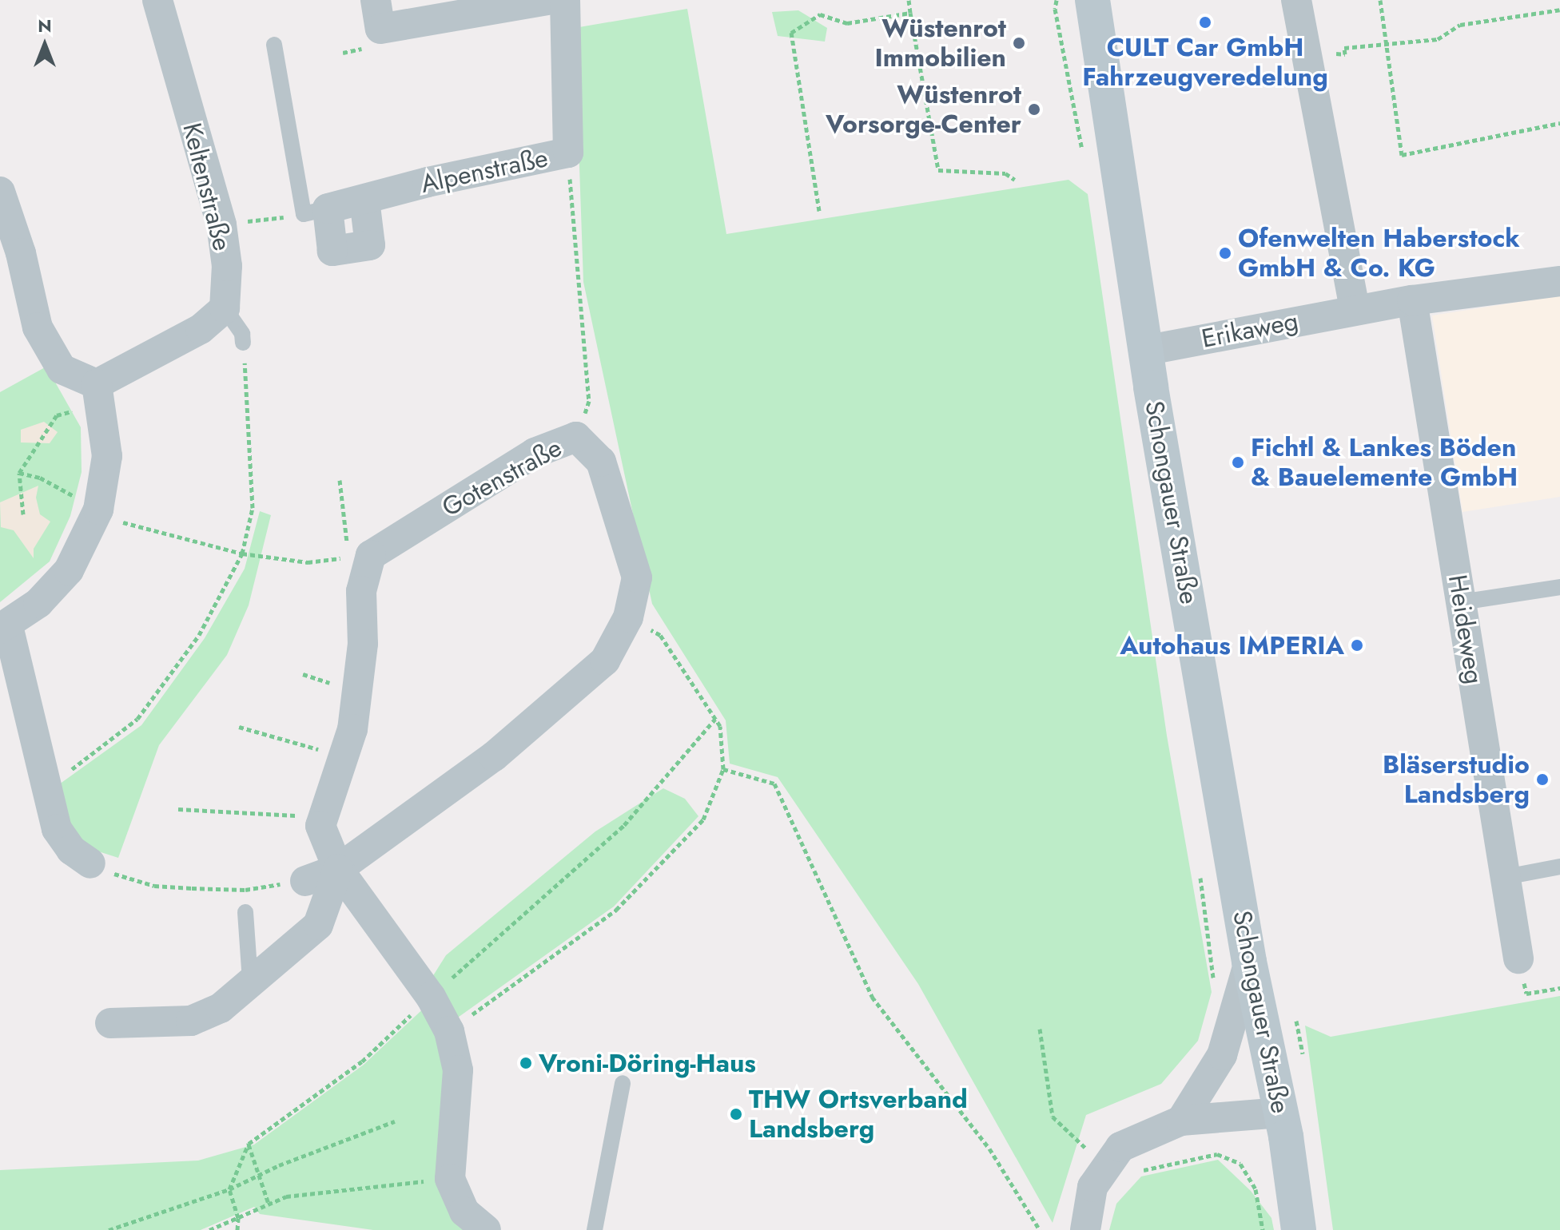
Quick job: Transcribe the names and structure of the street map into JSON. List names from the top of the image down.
{
  "streets": {
    "main road": ["Schongauer Straße"],
    "street": [
      "Alpenstraße",
      "Keltenstraße",
      "Erikaweg",
      "Gotenstraße",
      "Heideweg"
    ]
  },
  "crossings": [
    ["Erikaweg", "Schongauer Straße"],
    ["Erikaweg", "Heideweg"]
  ],
  "places": [
    "CULT Car GmbH Fahrzeugveredelung",
    "Wüstenrot Immobilien",
    "Wüstenrot Vorsorge-Center",
    "Ofenwelten Haberstock GmbH & Co. KG",
    "Fichtl & Lankes Böden & Bauelemente GmbH",
    "Autohaus IMPERIA",
    "Bläserstudio Landsberg",
    "Vroni-Döring-Haus",
    "THW Ortsverband Landsberg"
  ],
  "north": "top"
}
